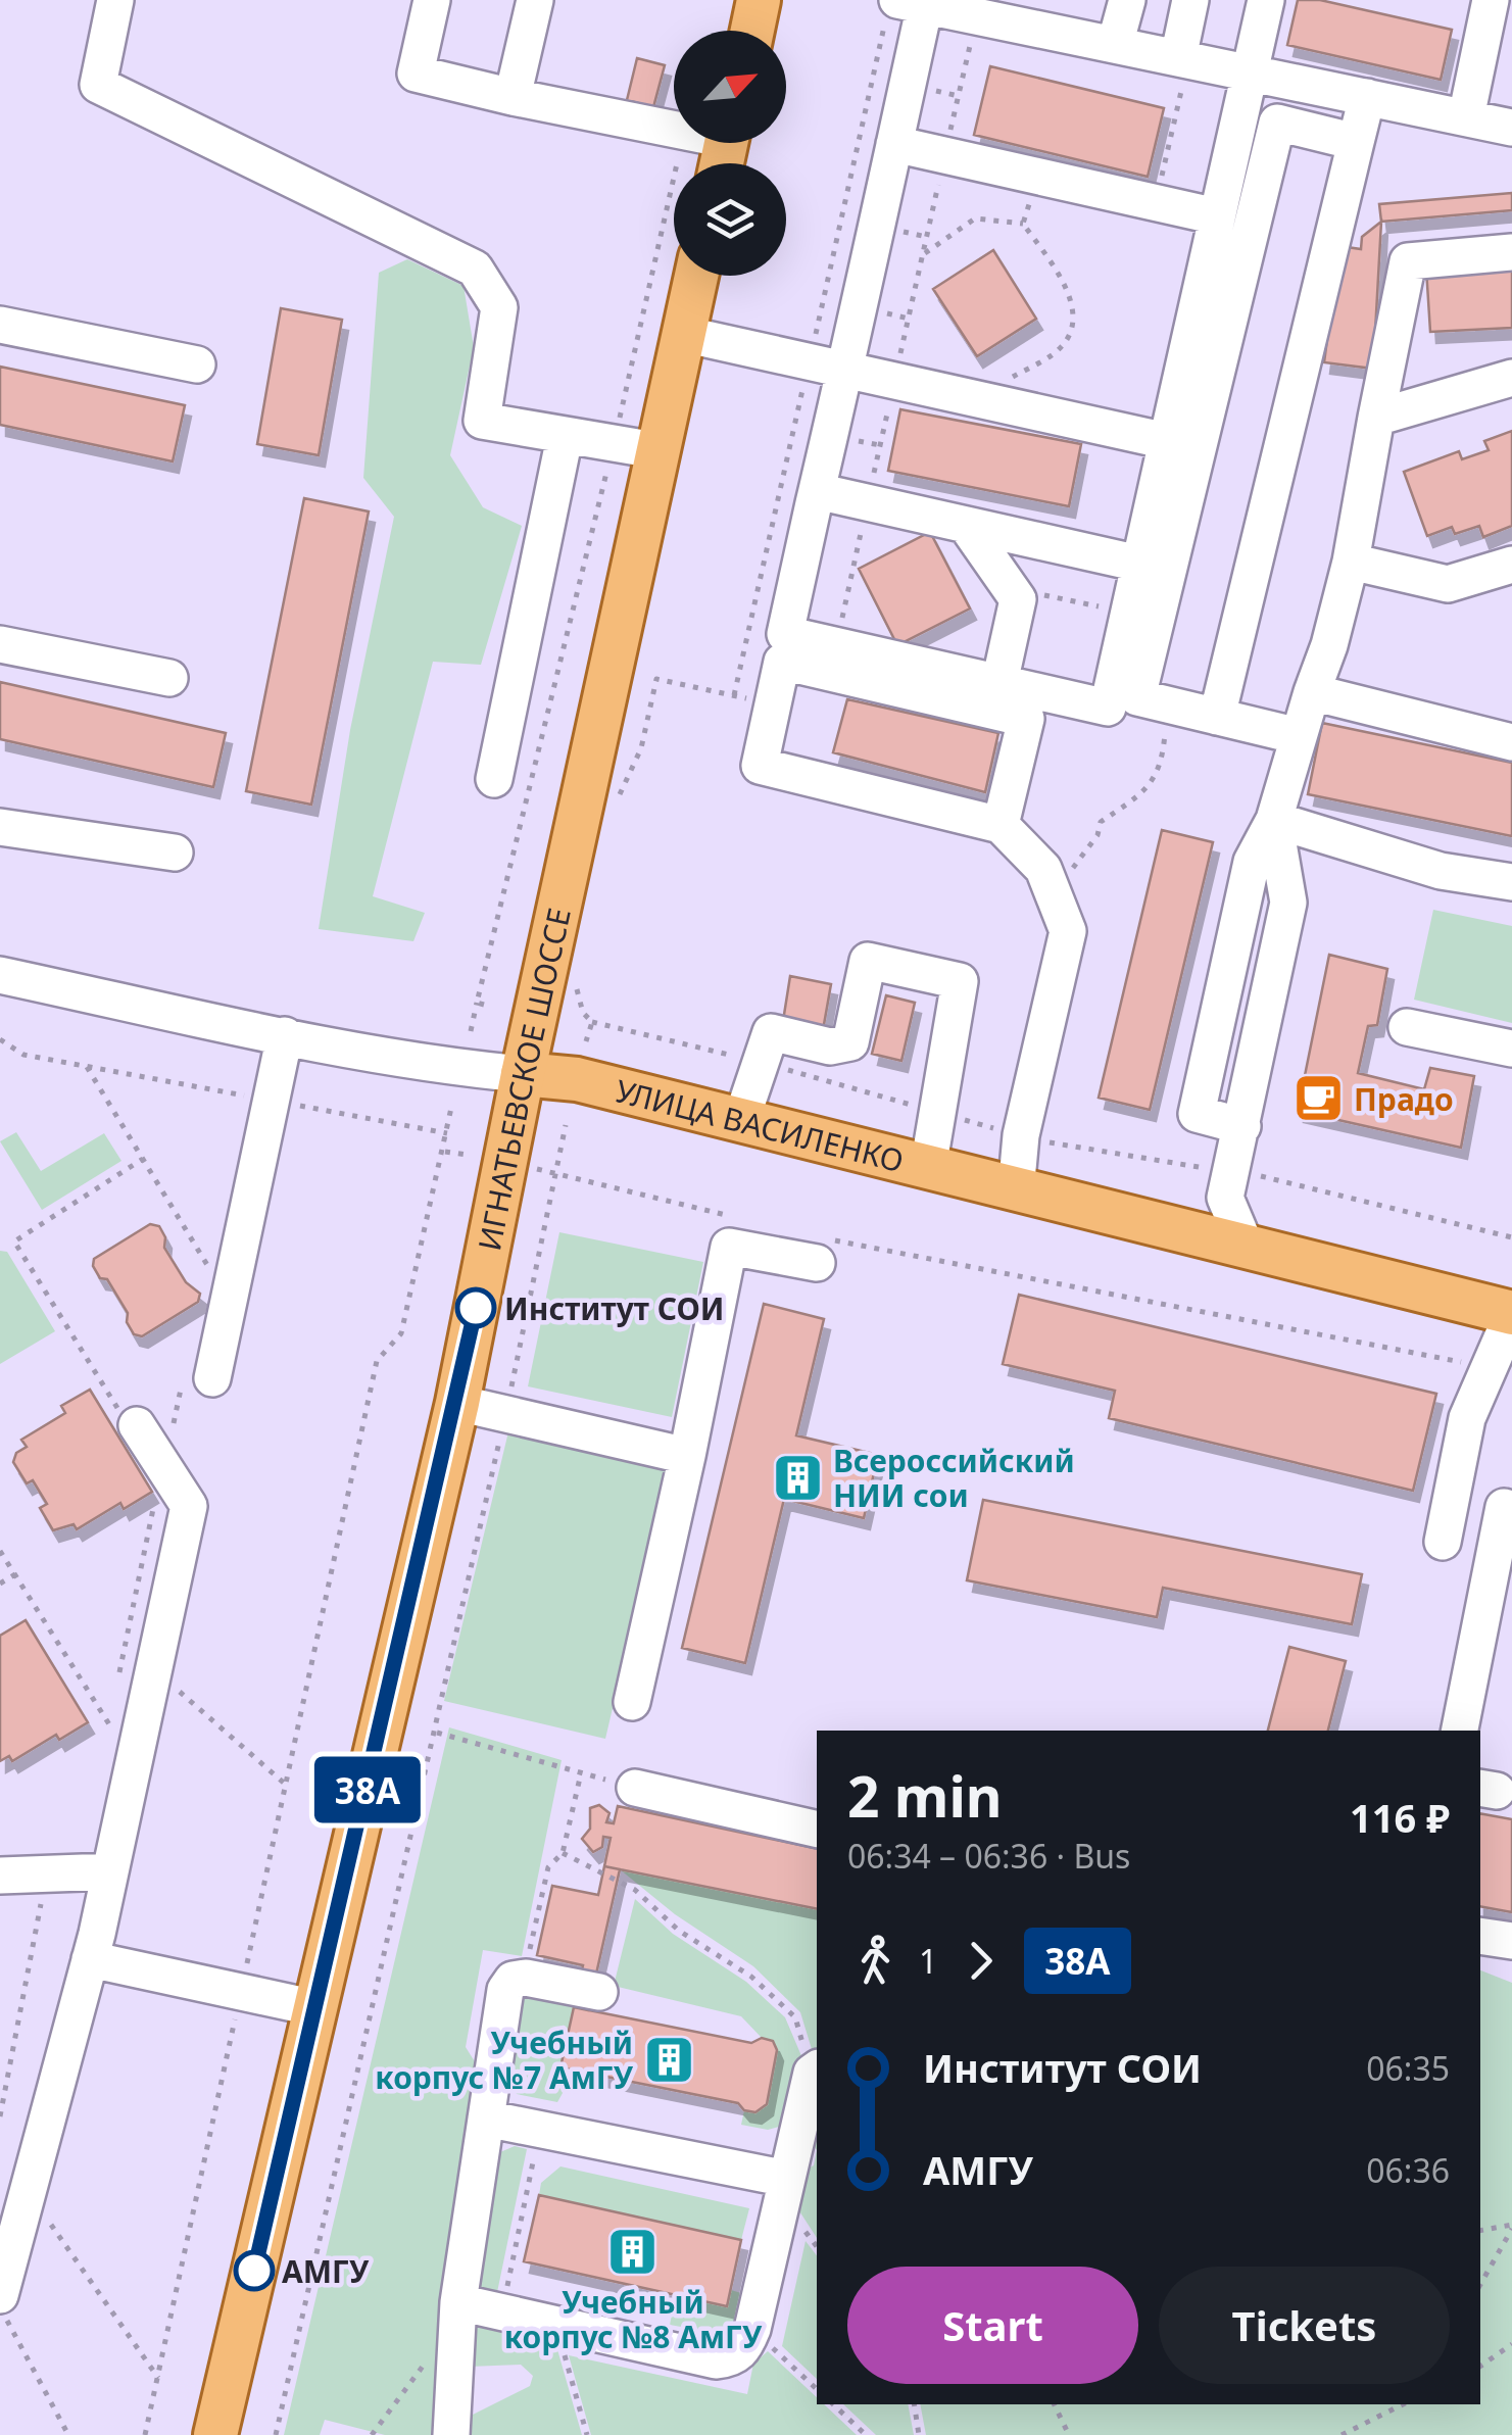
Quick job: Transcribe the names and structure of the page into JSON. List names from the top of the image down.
{
  "streets": {
    "main road": ["ИГНАТЬЕВСКОЕ ШОССЕ", "УЛИЦА ВАСИЛЕНКО"]
  },
  "crossings": [
    ["ИГНАТЬЕВСКОЕ ШОССЕ", "УЛИЦА ВАСИЛЕНКО"]
  ],
  "places": {
    "cafe": ["Прадо"],
    "other": ["Институт СОИ", "АМГУ"],
    "building": ["Всероссийский НИИ сои", "Учебный корпус №7 АмГУ", "Учебный корпус №8 АмГУ"]
  },
  "lines": ["bus line 38А"],
  "north": "top right",
  "page": {
    "on_map": "38А",
    "heading": ["2 min", "06:34 – 06:36 · Bus", "116 ₽"],
    "legs": ["1", "38А"],
    "list": [
      {
        "name": "Институт СОИ",
        "value": "06:35"
      },
      {
        "name": "АМГУ",
        "value": "06:36"
      }
    ],
    "buttons": ["Start", "Tickets"]
  }
}
